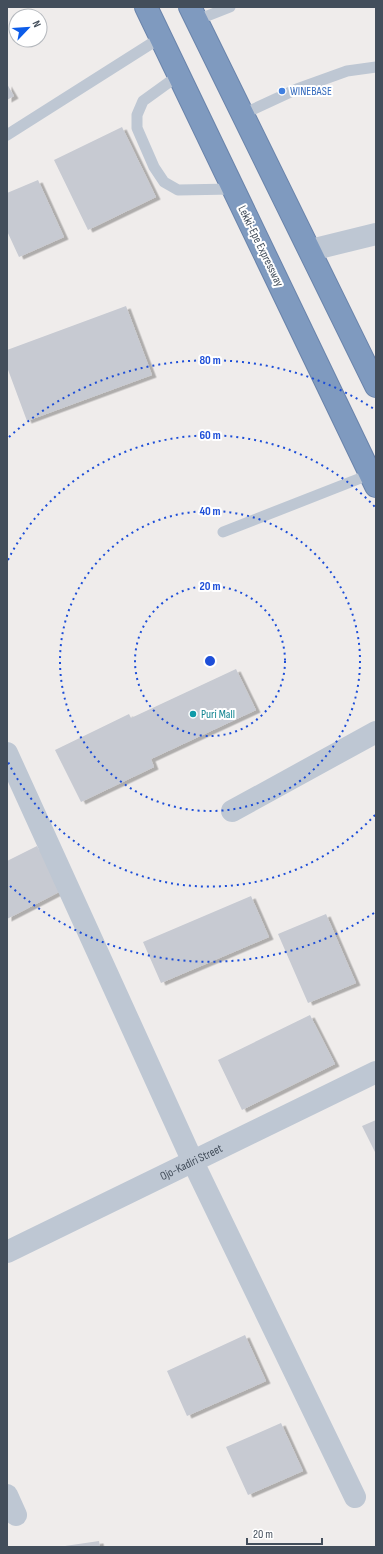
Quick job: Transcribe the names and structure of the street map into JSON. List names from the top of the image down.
{
  "streets": {
    "highway": ["Lekki-Epe Expressway"],
    "street": ["Ojo-Kadiri Street"]
  },
  "places": ["WINEBASE", "Puri Mall"],
  "scale_bar": "20 m",
  "north": "top right",
  "rings": [
    "80 m",
    "60 m",
    "40 m",
    "20 m"
  ]
}
